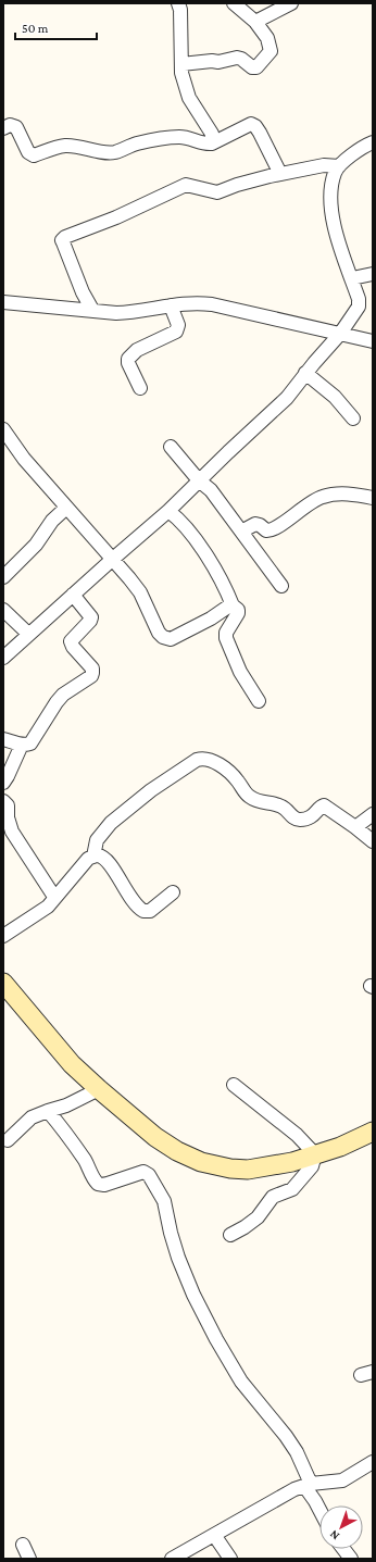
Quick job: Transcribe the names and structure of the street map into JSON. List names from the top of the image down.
{
  "scale_bar": "50 m",
  "north": "bottom left"
}
